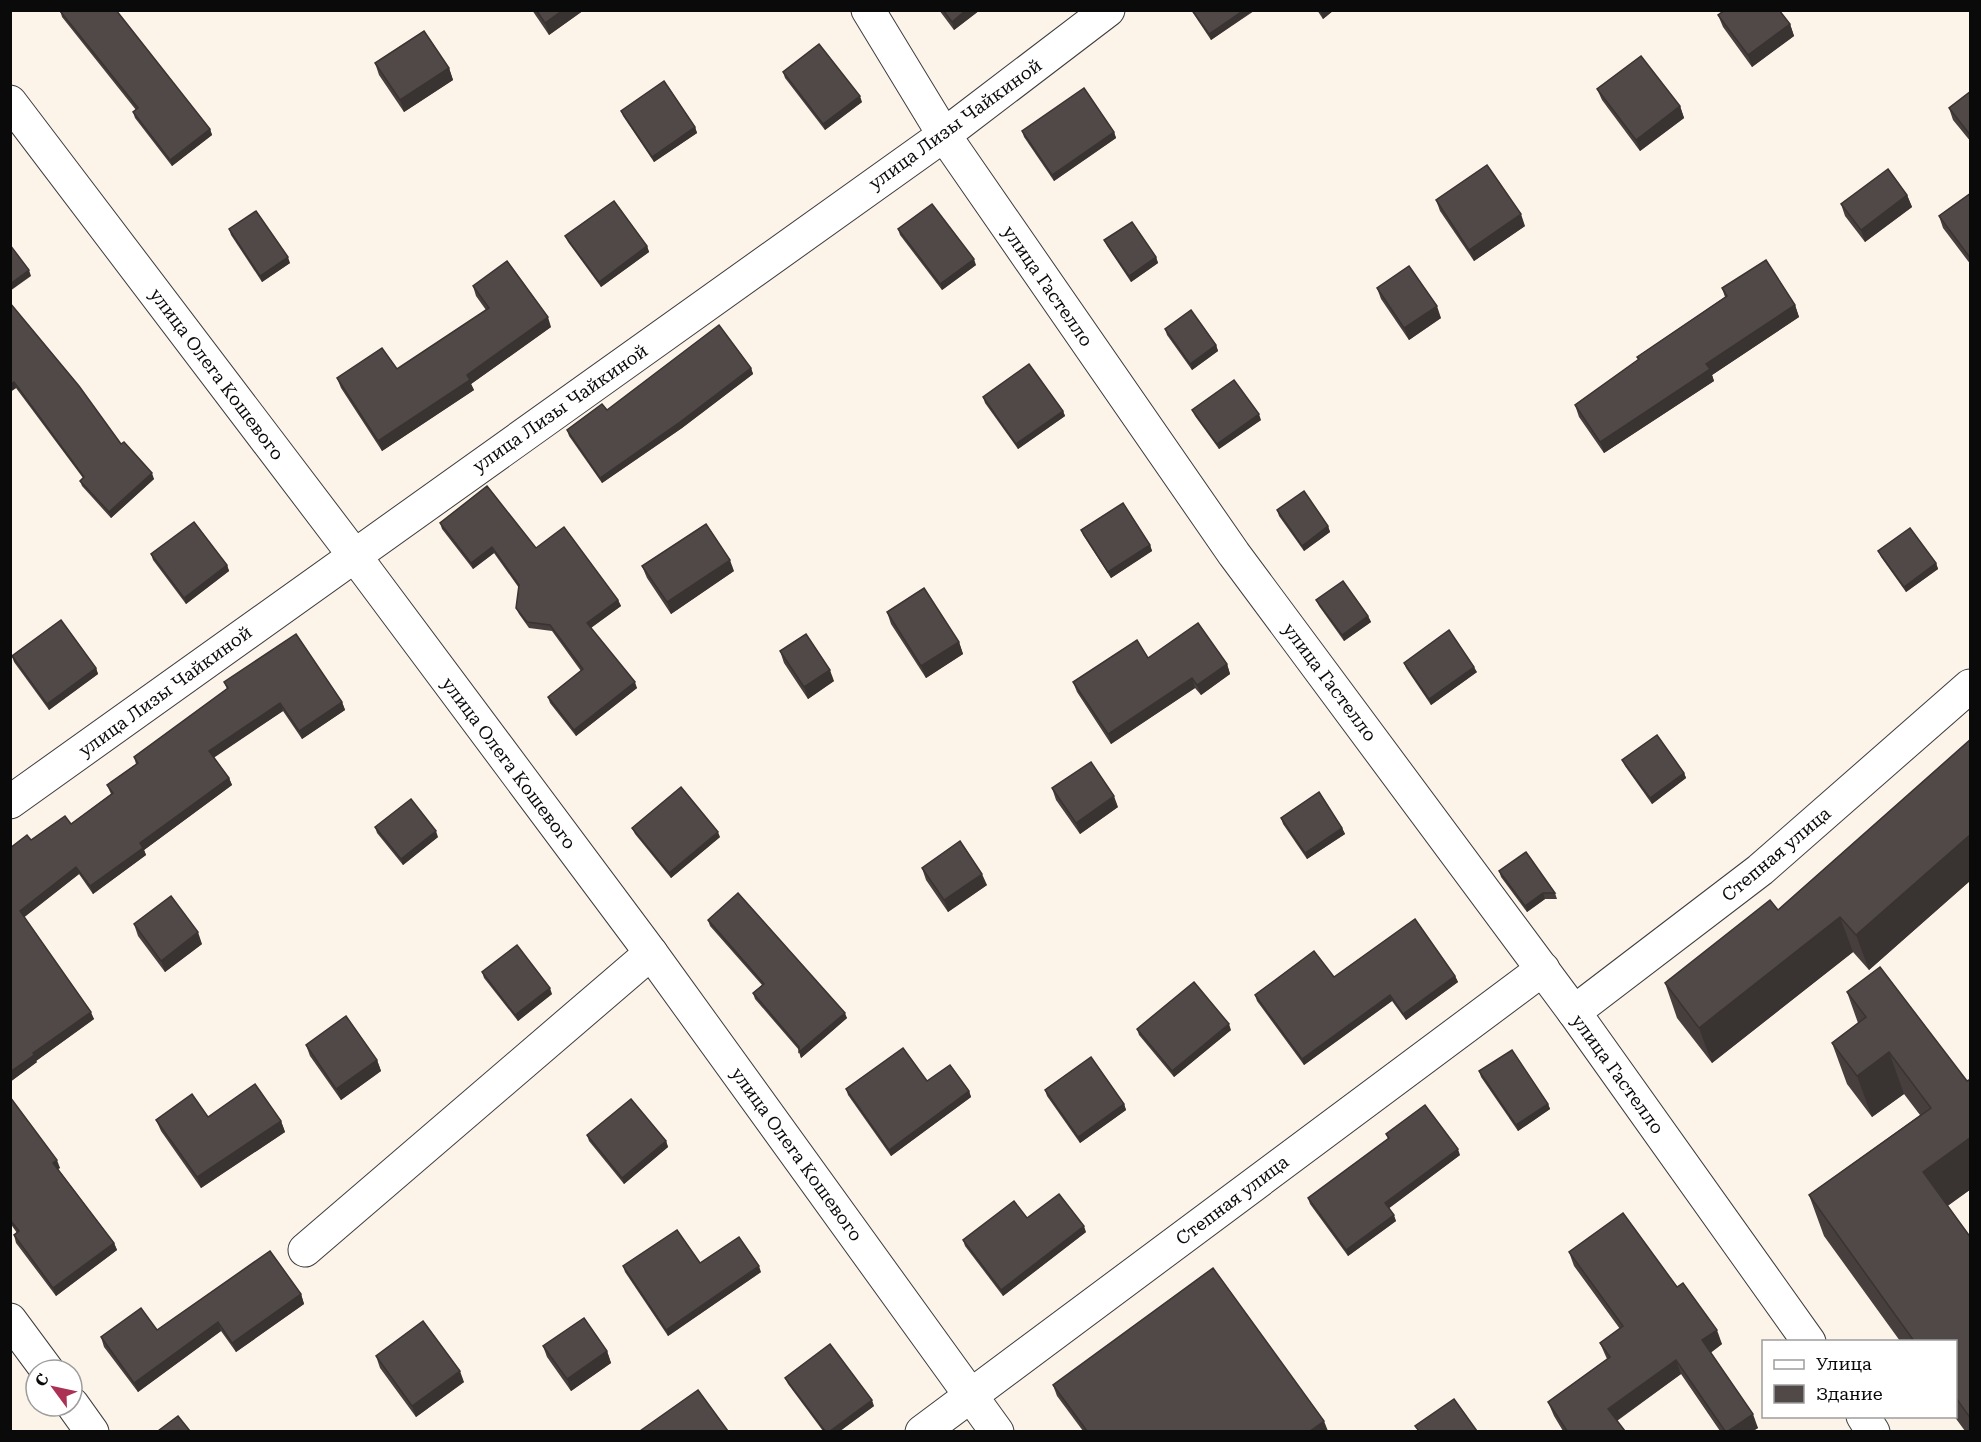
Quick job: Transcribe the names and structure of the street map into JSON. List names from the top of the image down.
{
  "streets": {
    "street": [
      "улица Лизы Чайкиной",
      "улица Гастелло",
      "улица Олега Кошевого",
      "Степная улица"
    ]
  },
  "crossings": [
    ["улица Лизы Чайкиной", "улица Гастелло"],
    ["улица Лизы Чайкиной", "улица Олега Кошевого"],
    ["улица Гастелло", "Степная улица"],
    ["улица Олега Кошевого", "Степная улица"]
  ],
  "legend": ["Улица", "Здание"],
  "north": "top left"
}
